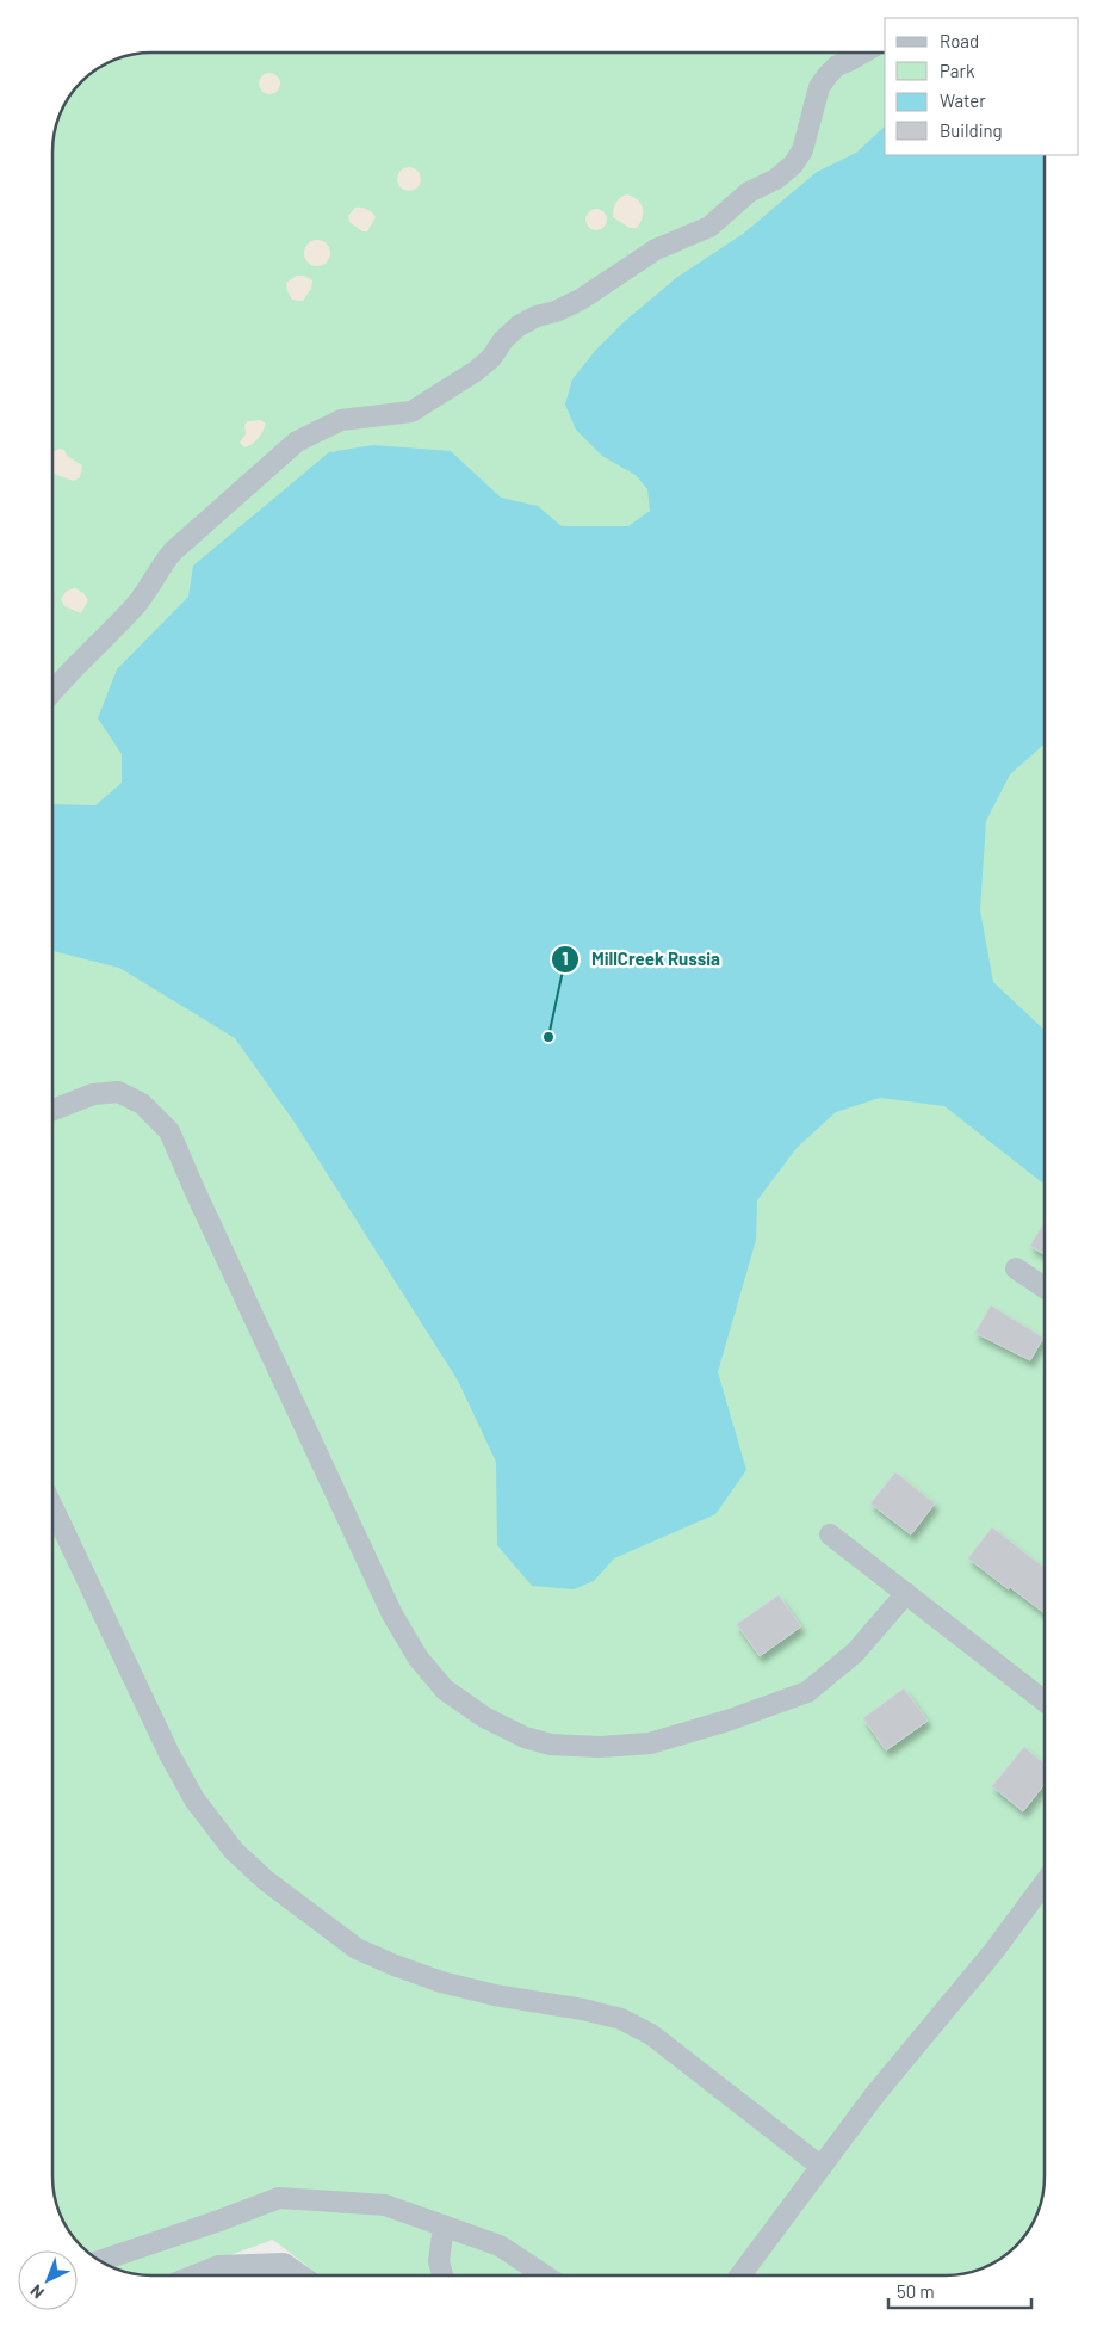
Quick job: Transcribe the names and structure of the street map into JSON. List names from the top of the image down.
{
  "places": ["MillCreek Russia"],
  "legend": [
    "Road",
    "Park",
    "Water",
    "Building"
  ],
  "scale_bar": "50 m",
  "north": "bottom left"
}
